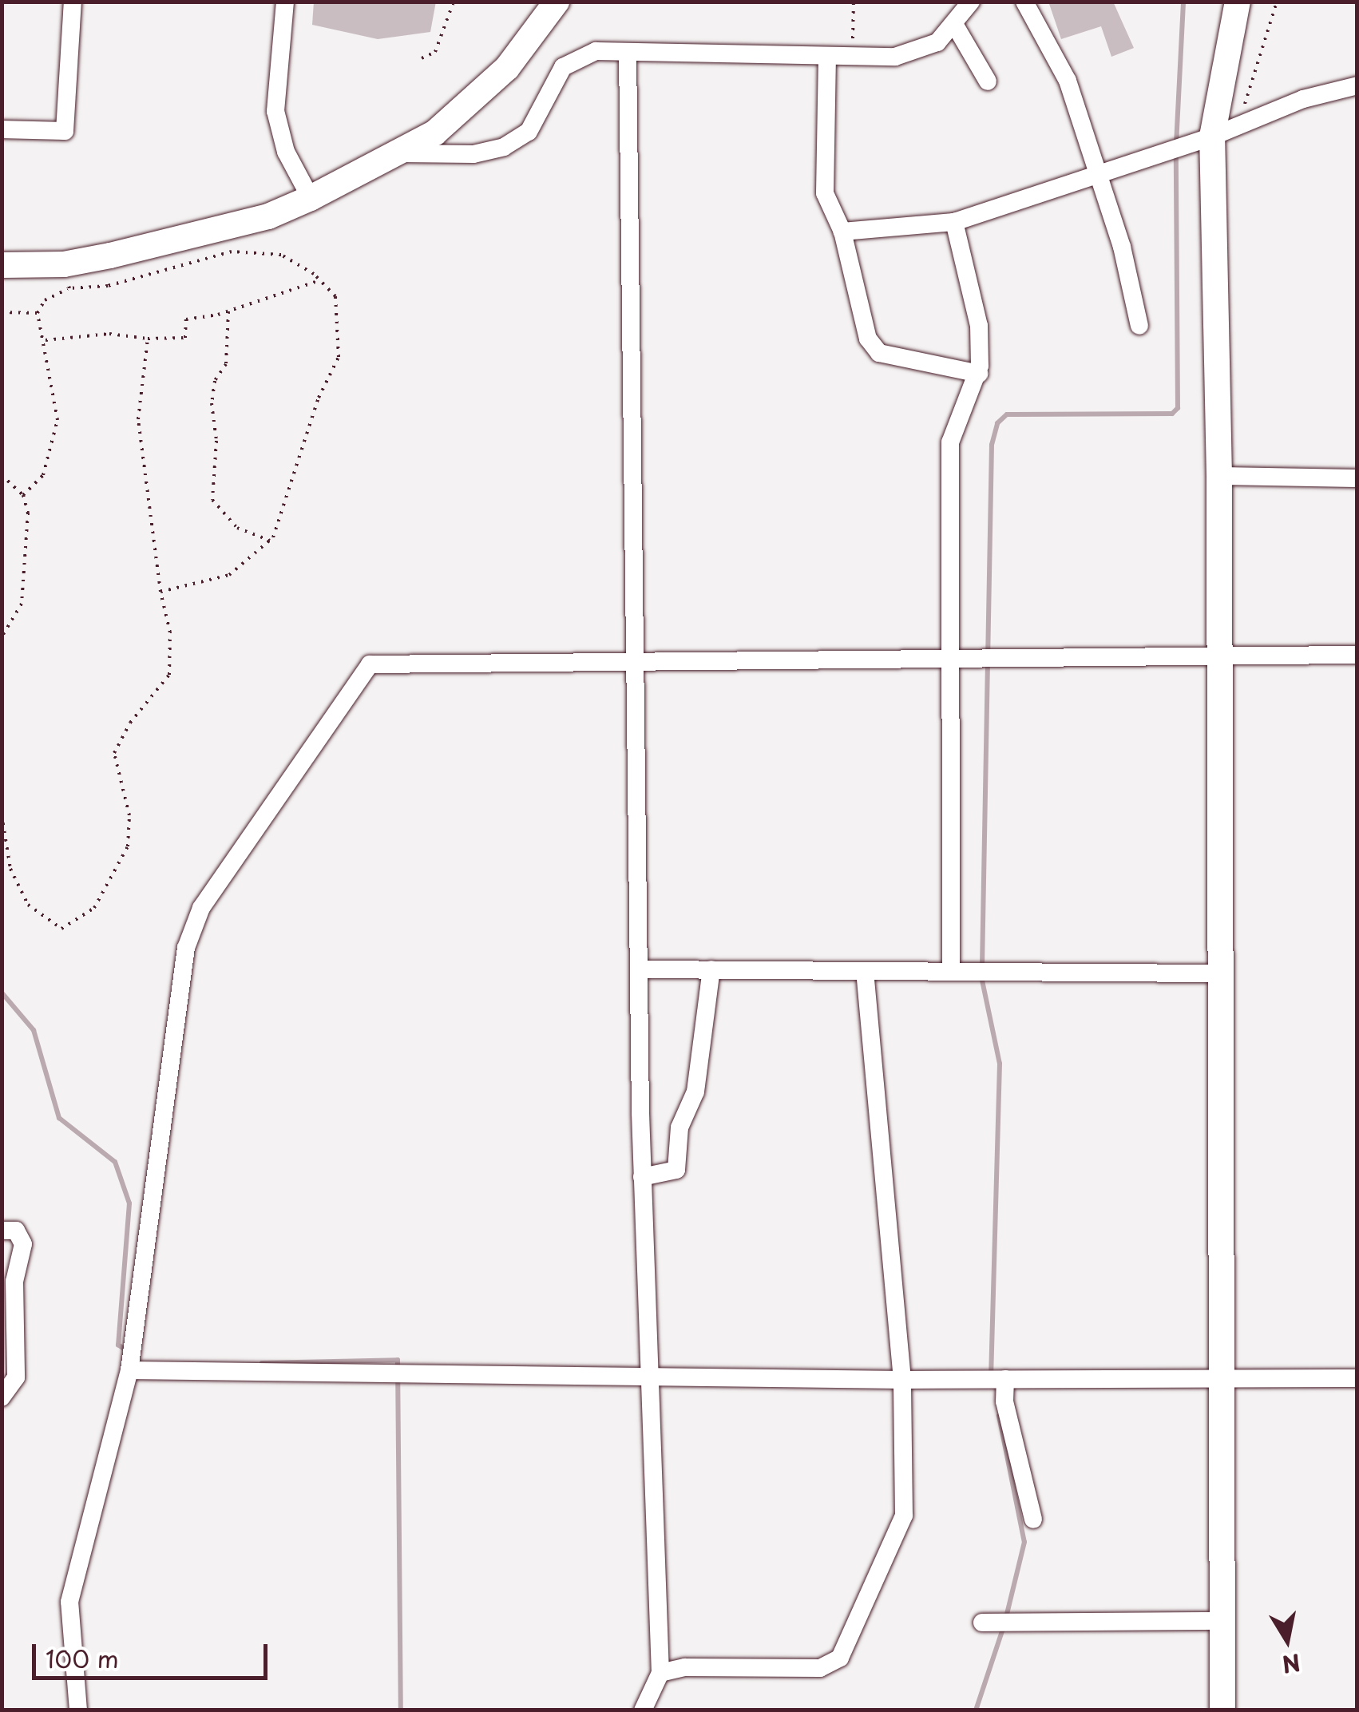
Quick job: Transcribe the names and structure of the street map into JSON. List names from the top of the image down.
{
  "scale_bar": "100 m",
  "north": "bottom"
}
